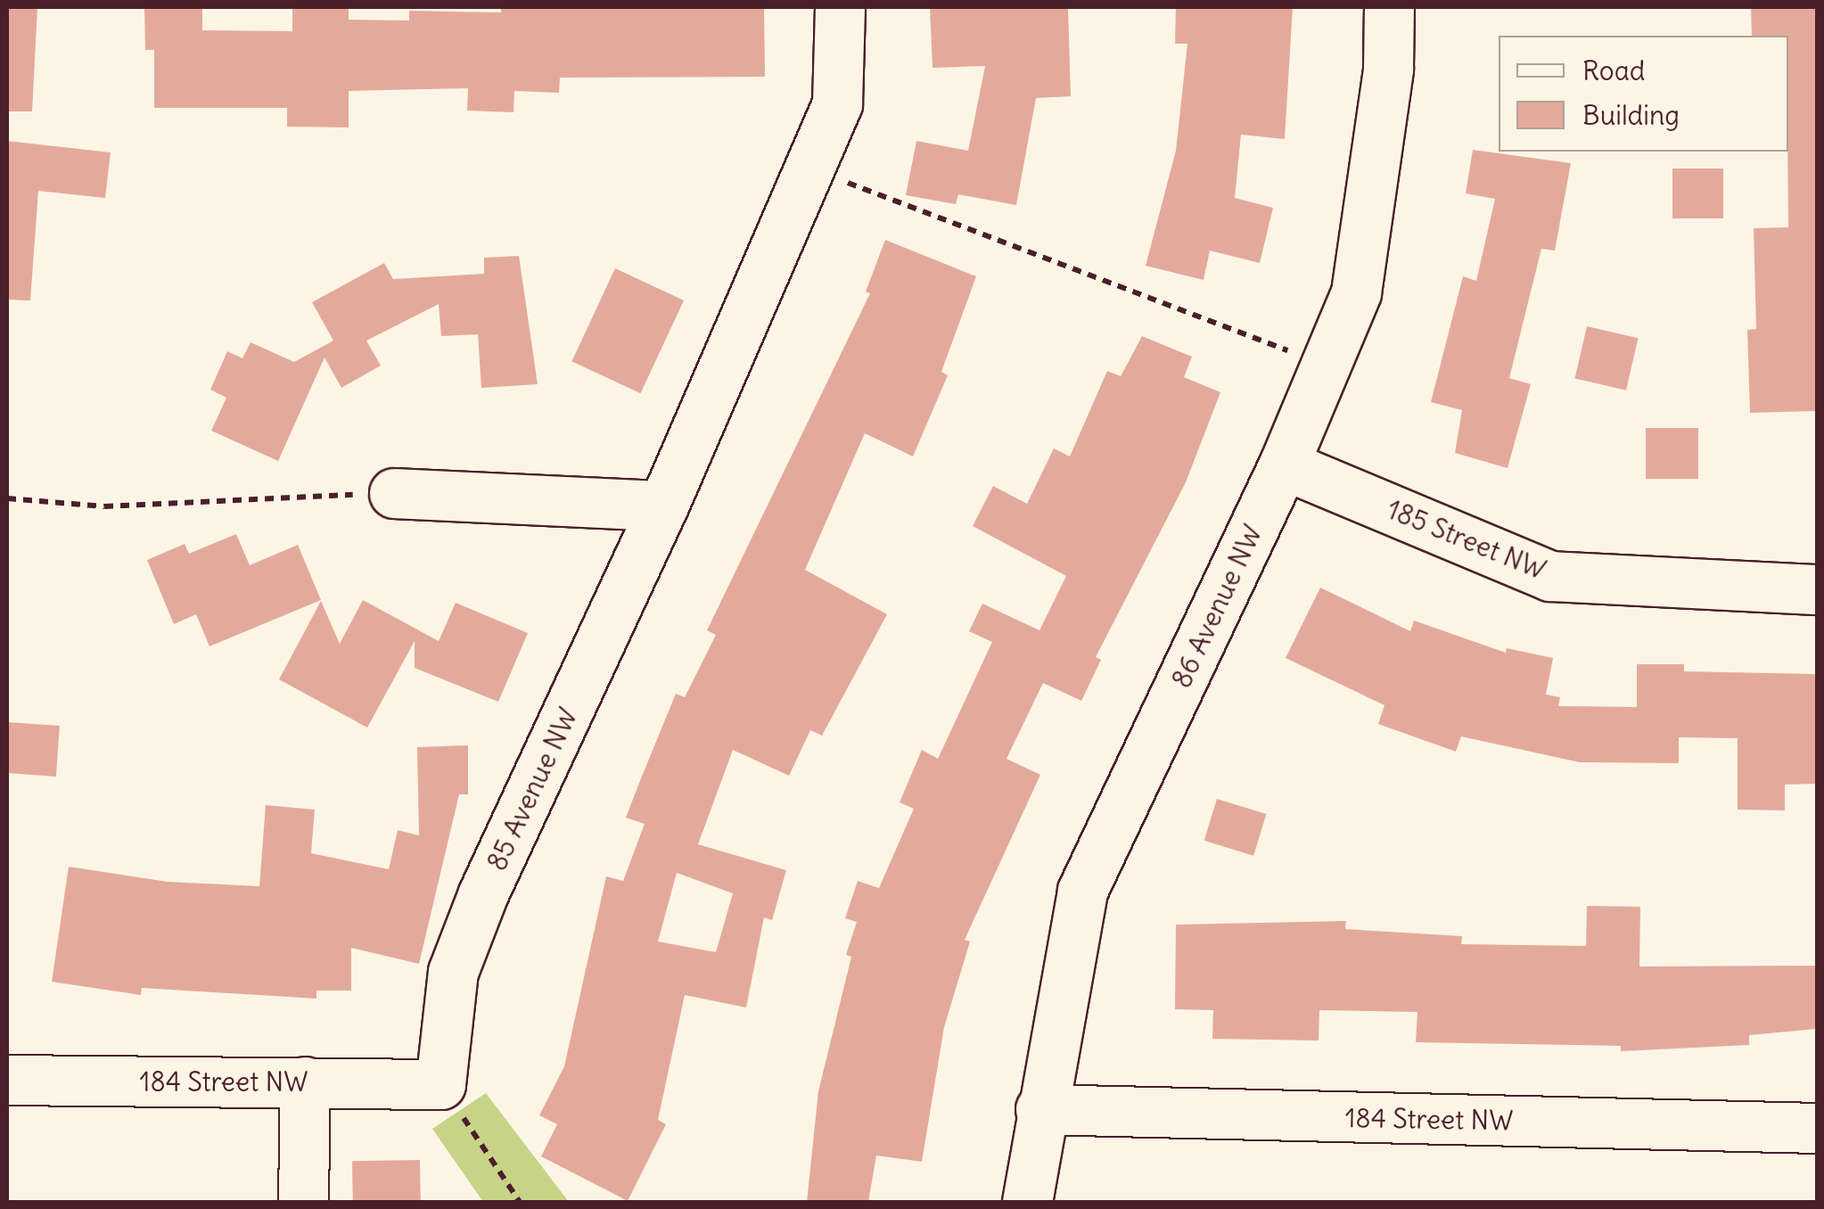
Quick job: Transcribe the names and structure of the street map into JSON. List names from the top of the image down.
{
  "streets": {
    "street": [
      "185 Street NW",
      "86 Avenue NW",
      "85 Avenue NW",
      "184 Street NW"
    ]
  },
  "crossings": [
    ["185 Street NW", "86 Avenue NW"],
    ["86 Avenue NW", "184 Street NW"],
    ["85 Avenue NW", "184 Street NW"]
  ],
  "legend": ["Road", "Building"]
}
